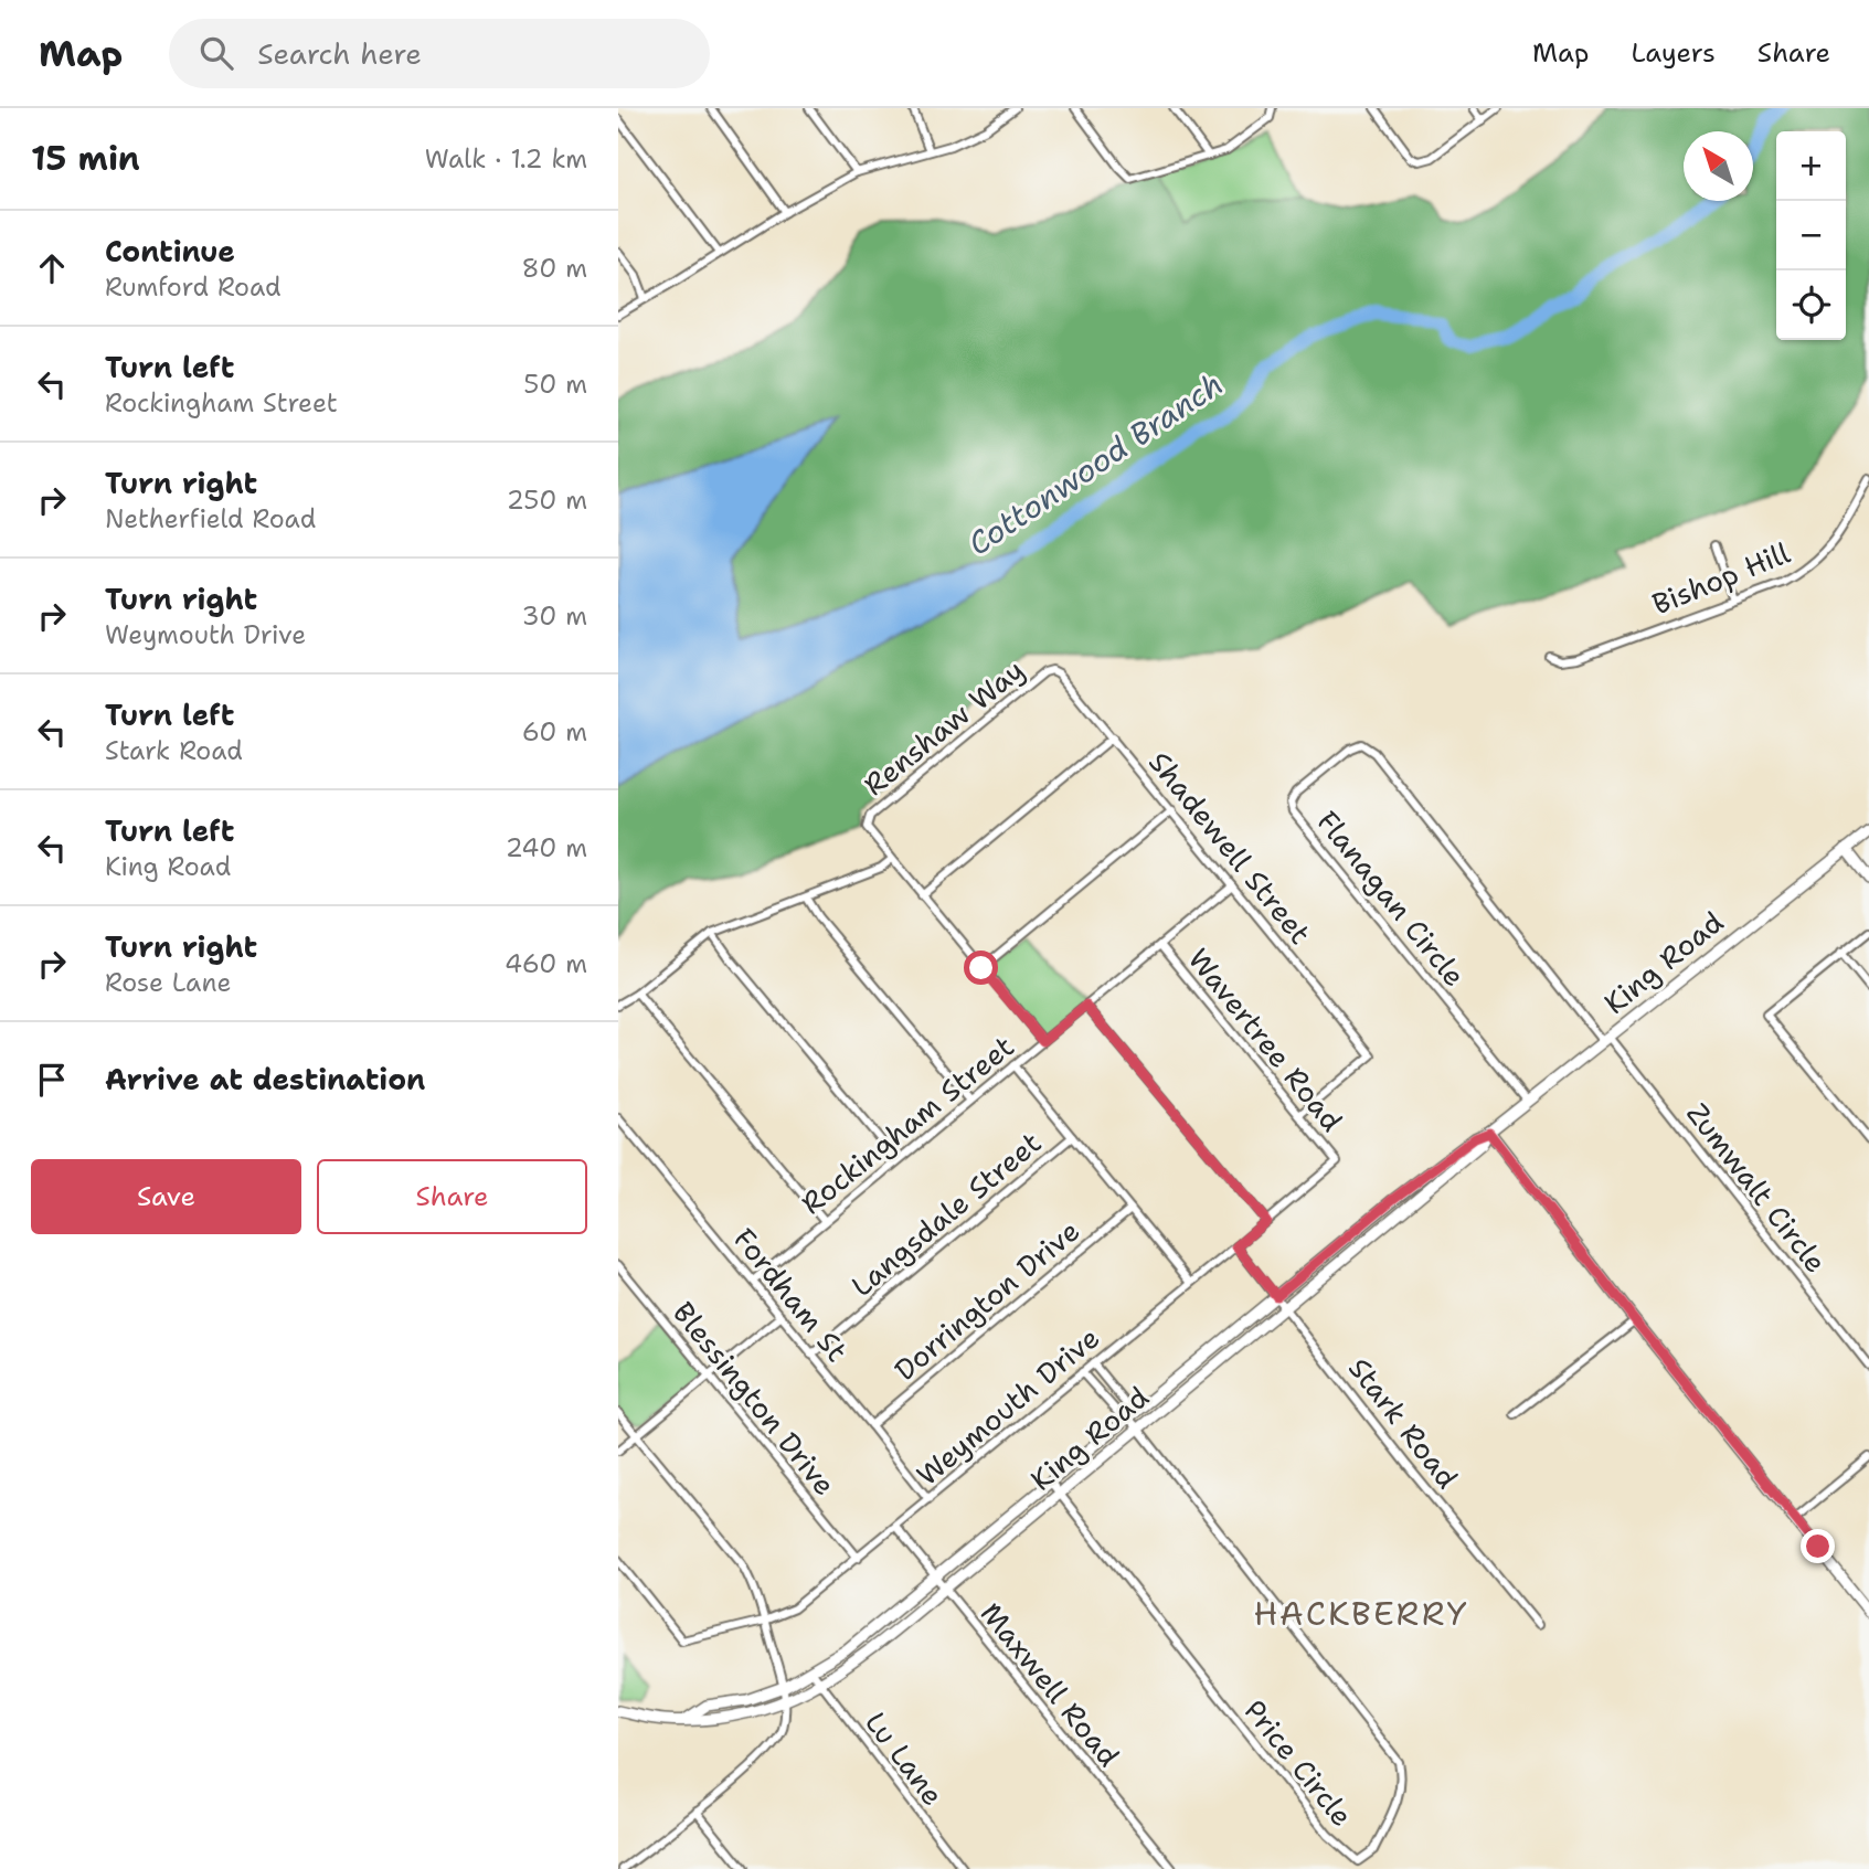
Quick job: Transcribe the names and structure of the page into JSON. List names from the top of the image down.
{
  "streets": {
    "street": [
      "Bishop Hill",
      "Renshaw Way",
      "Shadewell Street",
      "Flanagan Circle",
      "King Road",
      "Wavertree Road",
      "Rockingham Street",
      "Zumwalt Circle",
      "Langsdale Street",
      "Fordham St",
      "Dorrington Drive",
      "Blessington Drive",
      "Weymouth Drive",
      "Stark Road",
      "Maxwell Road",
      "Lu Lane",
      "Price Circle"
    ]
  },
  "crossings": [
    ["Renshaw Way", "Shadewell Street"],
    ["Shadewell Street", "Wavertree Road"],
    ["Shadewell Street", "Rockingham Street"],
    ["Flanagan Circle", "King Road"],
    ["Flanagan Circle", "Zumwalt Circle"],
    ["King Road", "Zumwalt Circle"],
    ["King Road", "Stark Road"],
    ["King Road", "Maxwell Road"],
    ["King Road", "Lu Lane"],
    ["King Road", "Price Circle"],
    ["Wavertree Road", "Rockingham Street"],
    ["Wavertree Road", "Weymouth Drive"],
    ["Rockingham Street", "Fordham St"],
    ["Langsdale Street", "Fordham St"],
    ["Fordham St", "Dorrington Drive"],
    ["Fordham St", "Weymouth Drive"],
    ["Blessington Drive", "Weymouth Drive"],
    ["Weymouth Drive", "Stark Road"],
    ["Weymouth Drive", "Maxwell Road"]
  ],
  "districts": ["HACKBERRY"],
  "water": ["Cottonwood Branch"],
  "north": "top left",
  "page": {
    "header": "Map",
    "search": "Search here",
    "nav": ["Map", "Layers", "Share"],
    "heading": ["15 min", "Walk · 1.2 km"],
    "map_buttons": ["+", "−"],
    "list": [
      ["Continue", "Rumford Road", "80 m"],
      ["Turn left", "Rockingham Street", "50 m"],
      ["Turn right", "Netherfield Road", "250 m"],
      ["Turn right", "Weymouth Drive", "30 m"],
      ["Turn left", "Stark Road", "60 m"],
      ["Turn left", "King Road", "240 m"],
      ["Turn right", "Rose Lane", "460 m"],
      "Arrive at destination"
    ],
    "buttons": ["Save", "Share"]
  }
}
